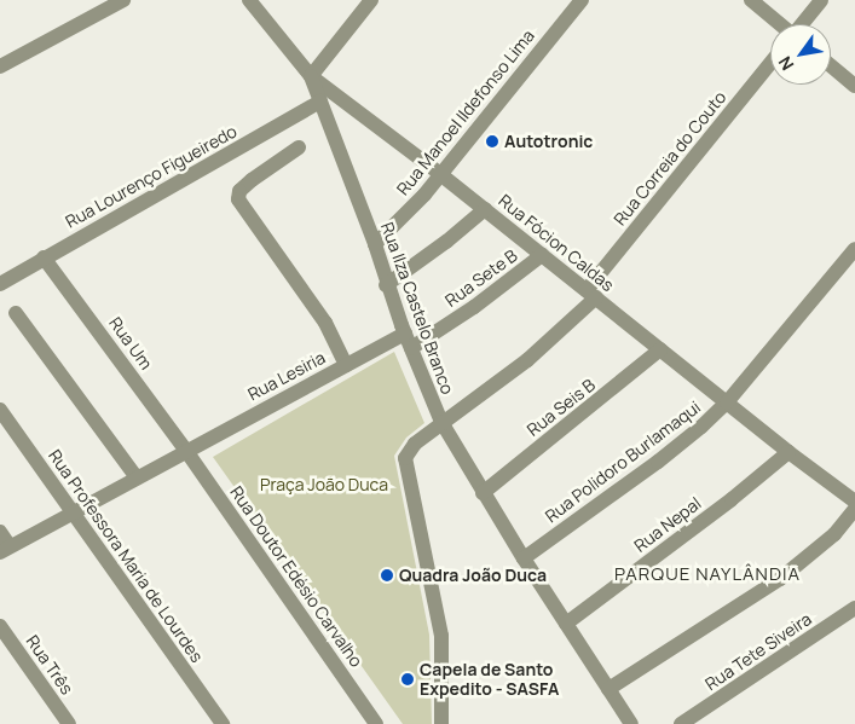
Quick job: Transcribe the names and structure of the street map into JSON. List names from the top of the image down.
{
  "streets": {
    "street": [
      "Rua Manoel Ildefonso Lima",
      "Rua Correia do Couto",
      "Rua Lourenço Figueiredo",
      "Rua Fócion Caldas",
      "Rua Sete B",
      "Rua Ilza Castelo Branco",
      "Rua Um",
      "Rua Lesiria",
      "Rua Seis B",
      "Rua Polidoro Burlamaqui",
      "Rua Nepal",
      "Rua Professora Maria de Lourdes",
      "Rua Doutor Edésio Carvalho",
      "Rua Tete Siveira",
      "Rua Três"
    ]
  },
  "crossings": [
    ["Rua Manoel Ildefonso Lima", "Rua Fócion Caldas"],
    ["Rua Manoel Ildefonso Lima", "Rua Ilza Castelo Branco"],
    ["Rua Correia do Couto", "Rua Fócion Caldas"],
    ["Rua Correia do Couto", "Rua Ilza Castelo Branco"],
    ["Rua Lourenço Figueiredo", "Rua Ilza Castelo Branco"],
    ["Rua Lourenço Figueiredo", "Rua Um"],
    ["Rua Fócion Caldas", "Rua Sete B"],
    ["Rua Fócion Caldas", "Rua Ilza Castelo Branco"],
    ["Rua Fócion Caldas", "Rua Seis B"],
    ["Rua Fócion Caldas", "Rua Polidoro Burlamaqui"],
    ["Rua Fócion Caldas", "Rua Nepal"],
    ["Rua Sete B", "Rua Ilza Castelo Branco"],
    ["Rua Sete B", "Rua Lesiria"],
    ["Rua Ilza Castelo Branco", "Rua Lesiria"],
    ["Rua Ilza Castelo Branco", "Rua Seis B"],
    ["Rua Ilza Castelo Branco", "Rua Polidoro Burlamaqui"],
    ["Rua Ilza Castelo Branco", "Rua Nepal"],
    ["Rua Um", "Rua Lesiria"],
    ["Rua Um", "Rua Doutor Edésio Carvalho"],
    ["Rua Lesiria", "Rua Professora Maria de Lourdes"],
    ["Rua Lesiria", "Rua Doutor Edésio Carvalho"]
  ],
  "districts": ["PARQUE NAYLÂNDIA"],
  "parks": ["Praça João Duca"],
  "places": ["Autotronic", "Quadra João Duca", "Capela de Santo Expedito - SASFA"],
  "north": "bottom left"
}
